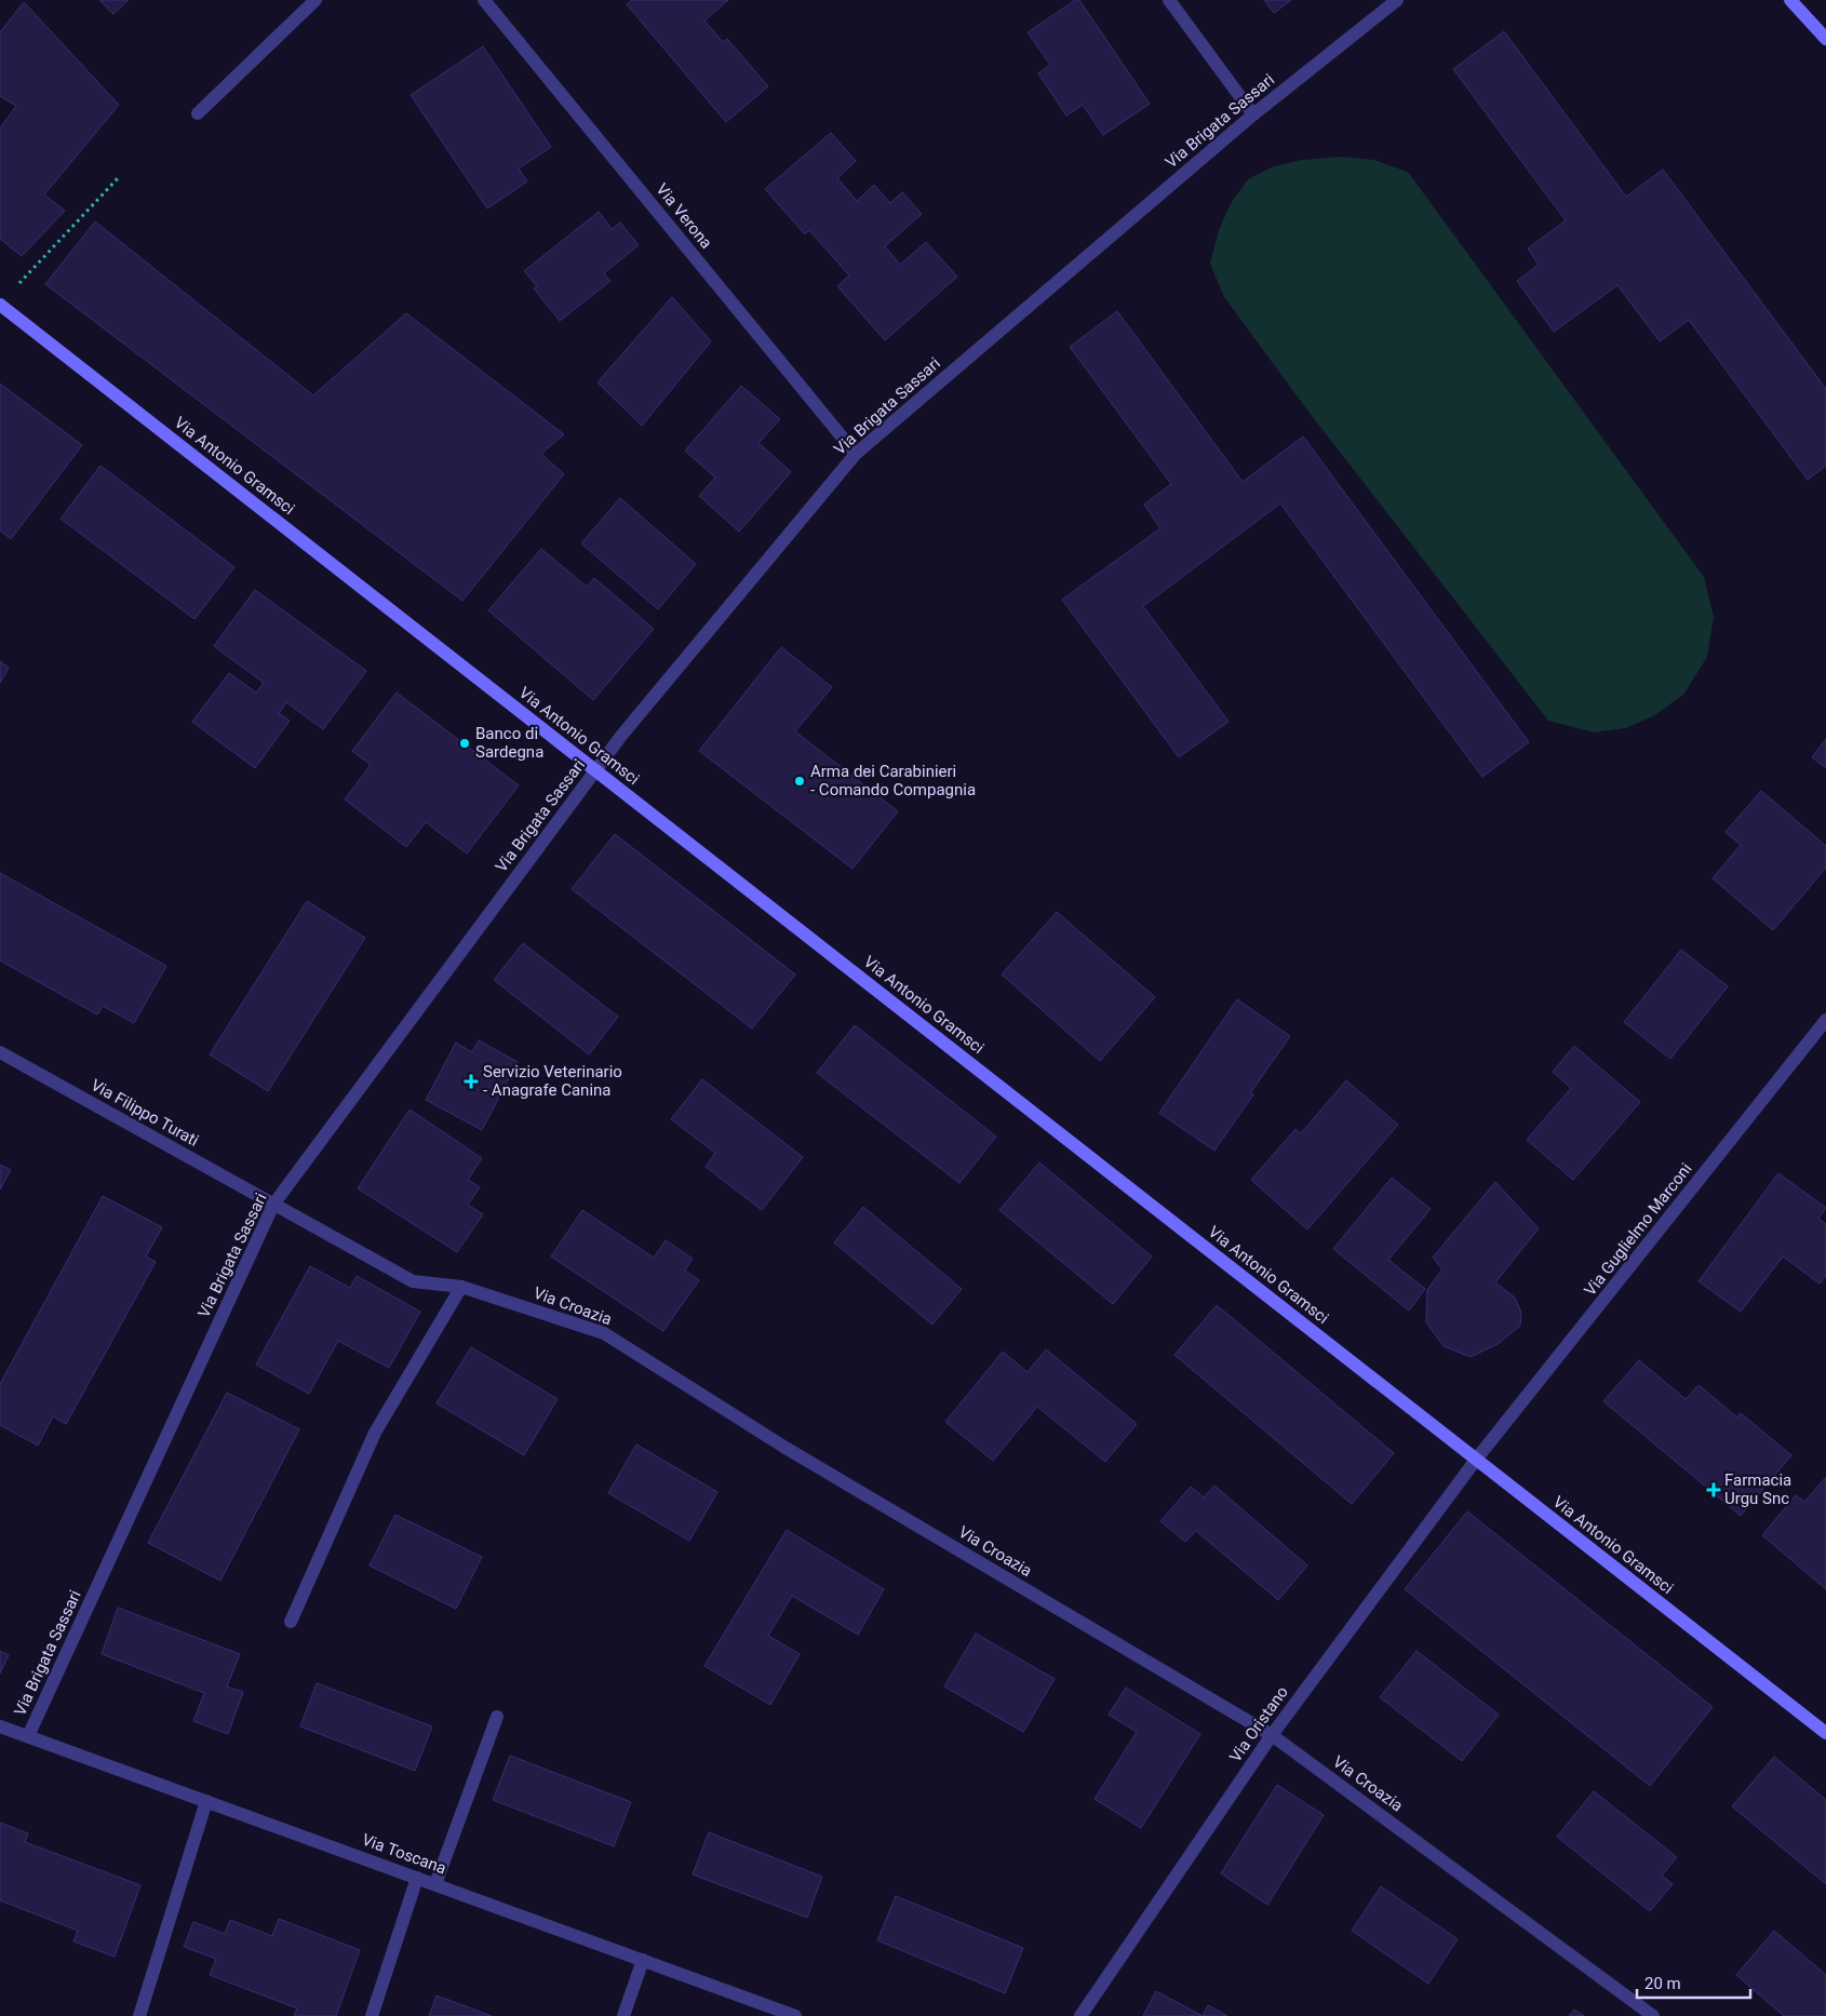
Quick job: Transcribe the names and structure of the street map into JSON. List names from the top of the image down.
{
  "streets": {
    "street": [
      "Via Brigata Sassari",
      "Via Verona",
      "Via Antonio Gramsci",
      "Via Filippo Turati",
      "Via Guglielmo Marconi",
      "Via Croazia",
      "Via Oristano",
      "Via Toscana"
    ]
  },
  "crossings": [
    ["Via Brigata Sassari", "Via Verona"],
    ["Via Brigata Sassari", "Via Antonio Gramsci"],
    ["Via Brigata Sassari", "Via Filippo Turati"],
    ["Via Brigata Sassari", "Via Croazia"],
    ["Via Brigata Sassari", "Via Toscana"],
    ["Via Antonio Gramsci", "Via Guglielmo Marconi"],
    ["Via Antonio Gramsci", "Via Oristano"],
    ["Via Filippo Turati", "Via Croazia"],
    ["Via Guglielmo Marconi", "Via Oristano"],
    ["Via Croazia", "Via Oristano"]
  ],
  "places": {
    "other": ["Banco di Sardegna", "Arma dei Carabinieri - Comando Compagnia"],
    "health": ["Servizio Veterinario - Anagrafe Canina", "Farmacia Urgu Snc"]
  },
  "scale_bar": "20 m"
}
